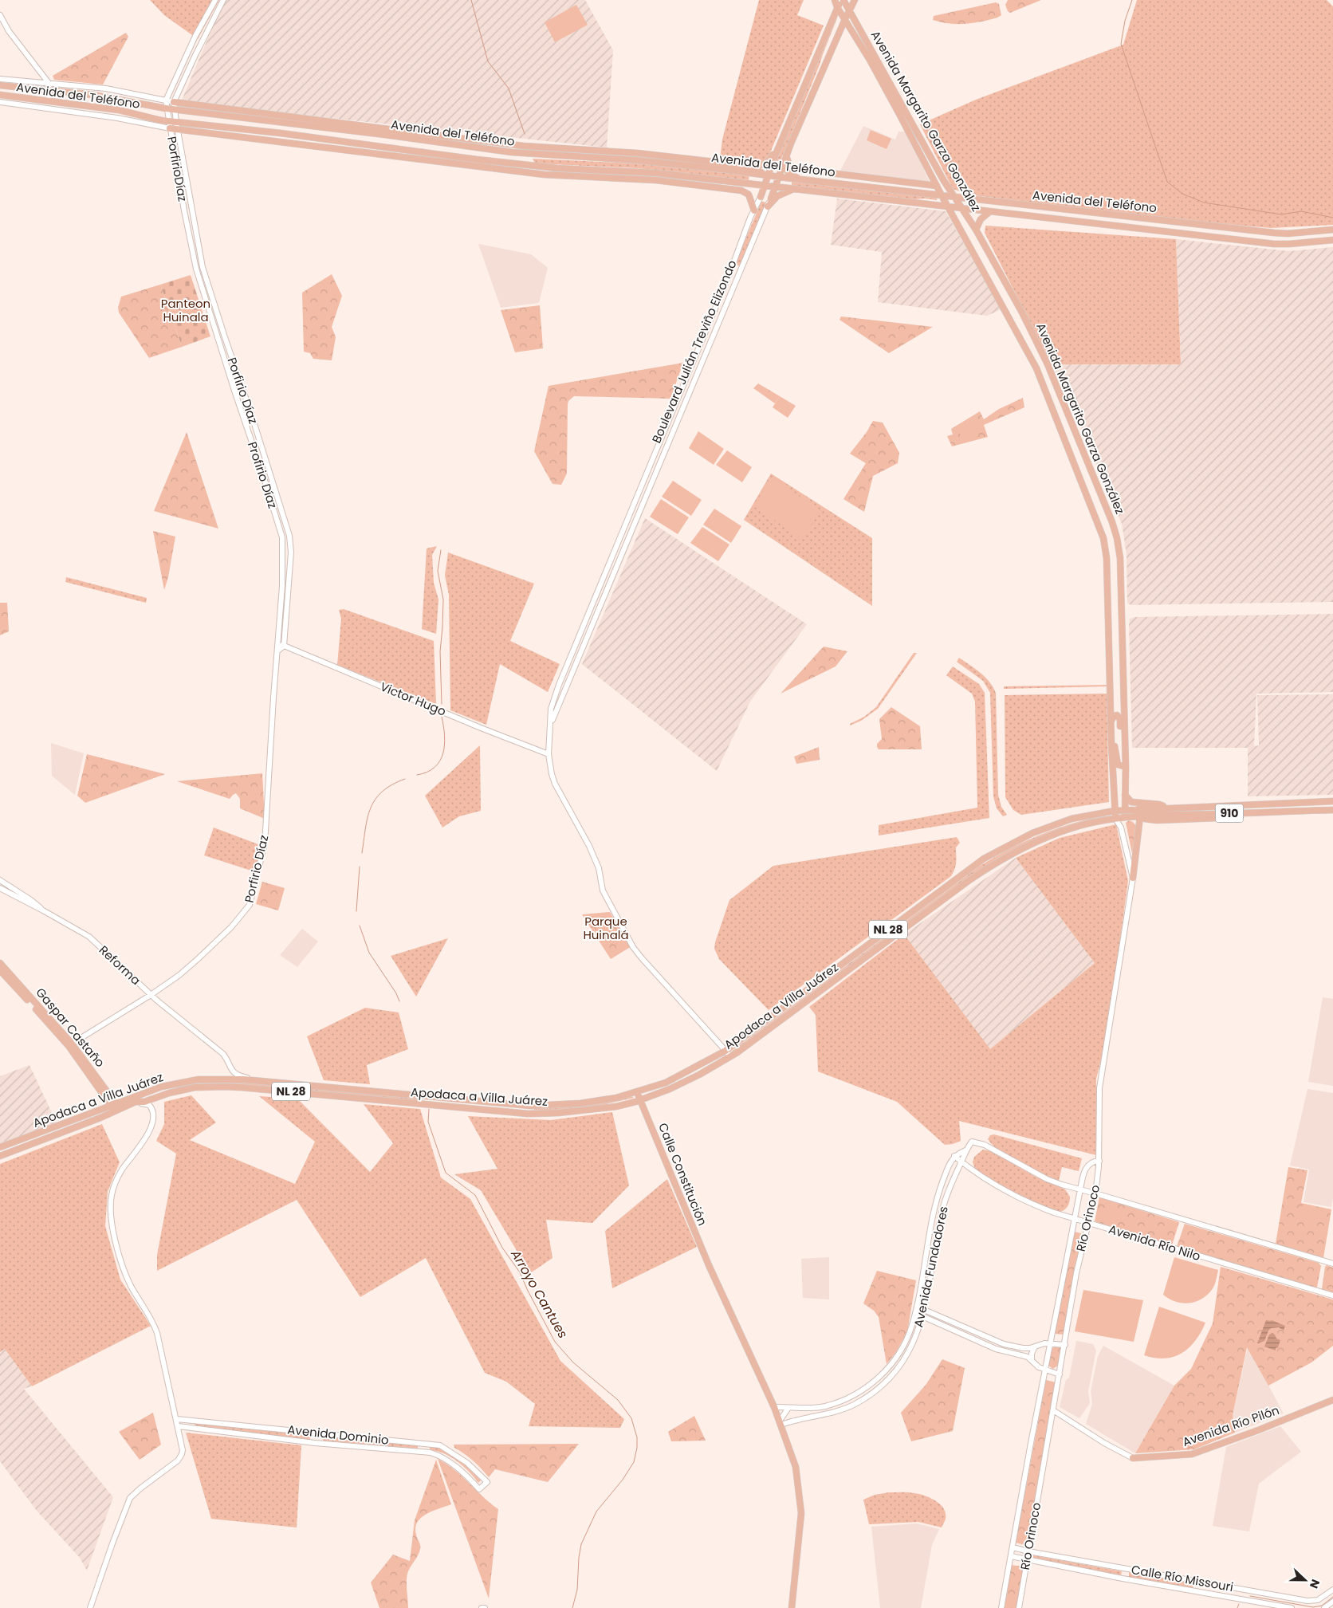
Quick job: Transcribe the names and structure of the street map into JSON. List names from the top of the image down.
{
  "streets": {
    "main road": [
      "Avenida del Teléfono",
      "Avenida Margarito Garza González",
      "Boulevard Julián Treviño Elizondo",
      "910",
      "NL 28",
      "Apodaca a Villa Juárez",
      "Gaspar Castaño",
      "Calle Constitución",
      "Avenida Río Pilón"
    ],
    "street": [
      "PorfirioDíaz",
      "Porfirio Díaz",
      "Profirio Díaz",
      "Victor Hugo",
      "Reforma",
      "Río Orinoco",
      "Avenida Río Nilo",
      "Avenida Fundadores",
      "Avenida Dominio",
      "Calle Río Missouri"
    ]
  },
  "crossings": [
    ["Avenida del Teléfono", "Avenida Margarito Garza González"],
    ["Avenida del Teléfono", "PorfirioDíaz"],
    ["Avenida del Teléfono", "Boulevard Julián Treviño Elizondo"],
    ["Avenida del Teléfono", "Porfirio Díaz"],
    ["Avenida Margarito Garza González", "Boulevard Julián Treviño Elizondo"],
    ["Avenida Margarito Garza González", "910"],
    ["Avenida Margarito Garza González", "Apodaca a Villa Juárez"],
    ["Avenida Margarito Garza González", "Río Orinoco"],
    ["PorfirioDíaz", "Profirio Díaz"],
    ["Porfirio Díaz", "Profirio Díaz"],
    ["Porfirio Díaz", "Victor Hugo"],
    ["Porfirio Díaz", "Reforma"],
    ["Porfirio Díaz", "Gaspar Castaño"],
    ["Profirio Díaz", "Victor Hugo"],
    ["910", "Apodaca a Villa Juárez"],
    ["Reforma", "Apodaca a Villa Juárez"],
    ["Apodaca a Villa Juárez", "Gaspar Castaño"],
    ["Apodaca a Villa Juárez", "Calle Constitución"],
    ["Apodaca a Villa Juárez", "Río Orinoco"],
    ["Calle Constitución", "Avenida Fundadores"],
    ["Río Orinoco", "Avenida Río Nilo"],
    ["Río Orinoco", "Avenida Fundadores"],
    ["Río Orinoco", "Calle Río Missouri"],
    ["Avenida Río Nilo", "Avenida Fundadores"]
  ],
  "water": ["Arroyo Cantues"],
  "parks": ["Panteon Huinala", "Parque Huinalá"],
  "north": "right"
}
